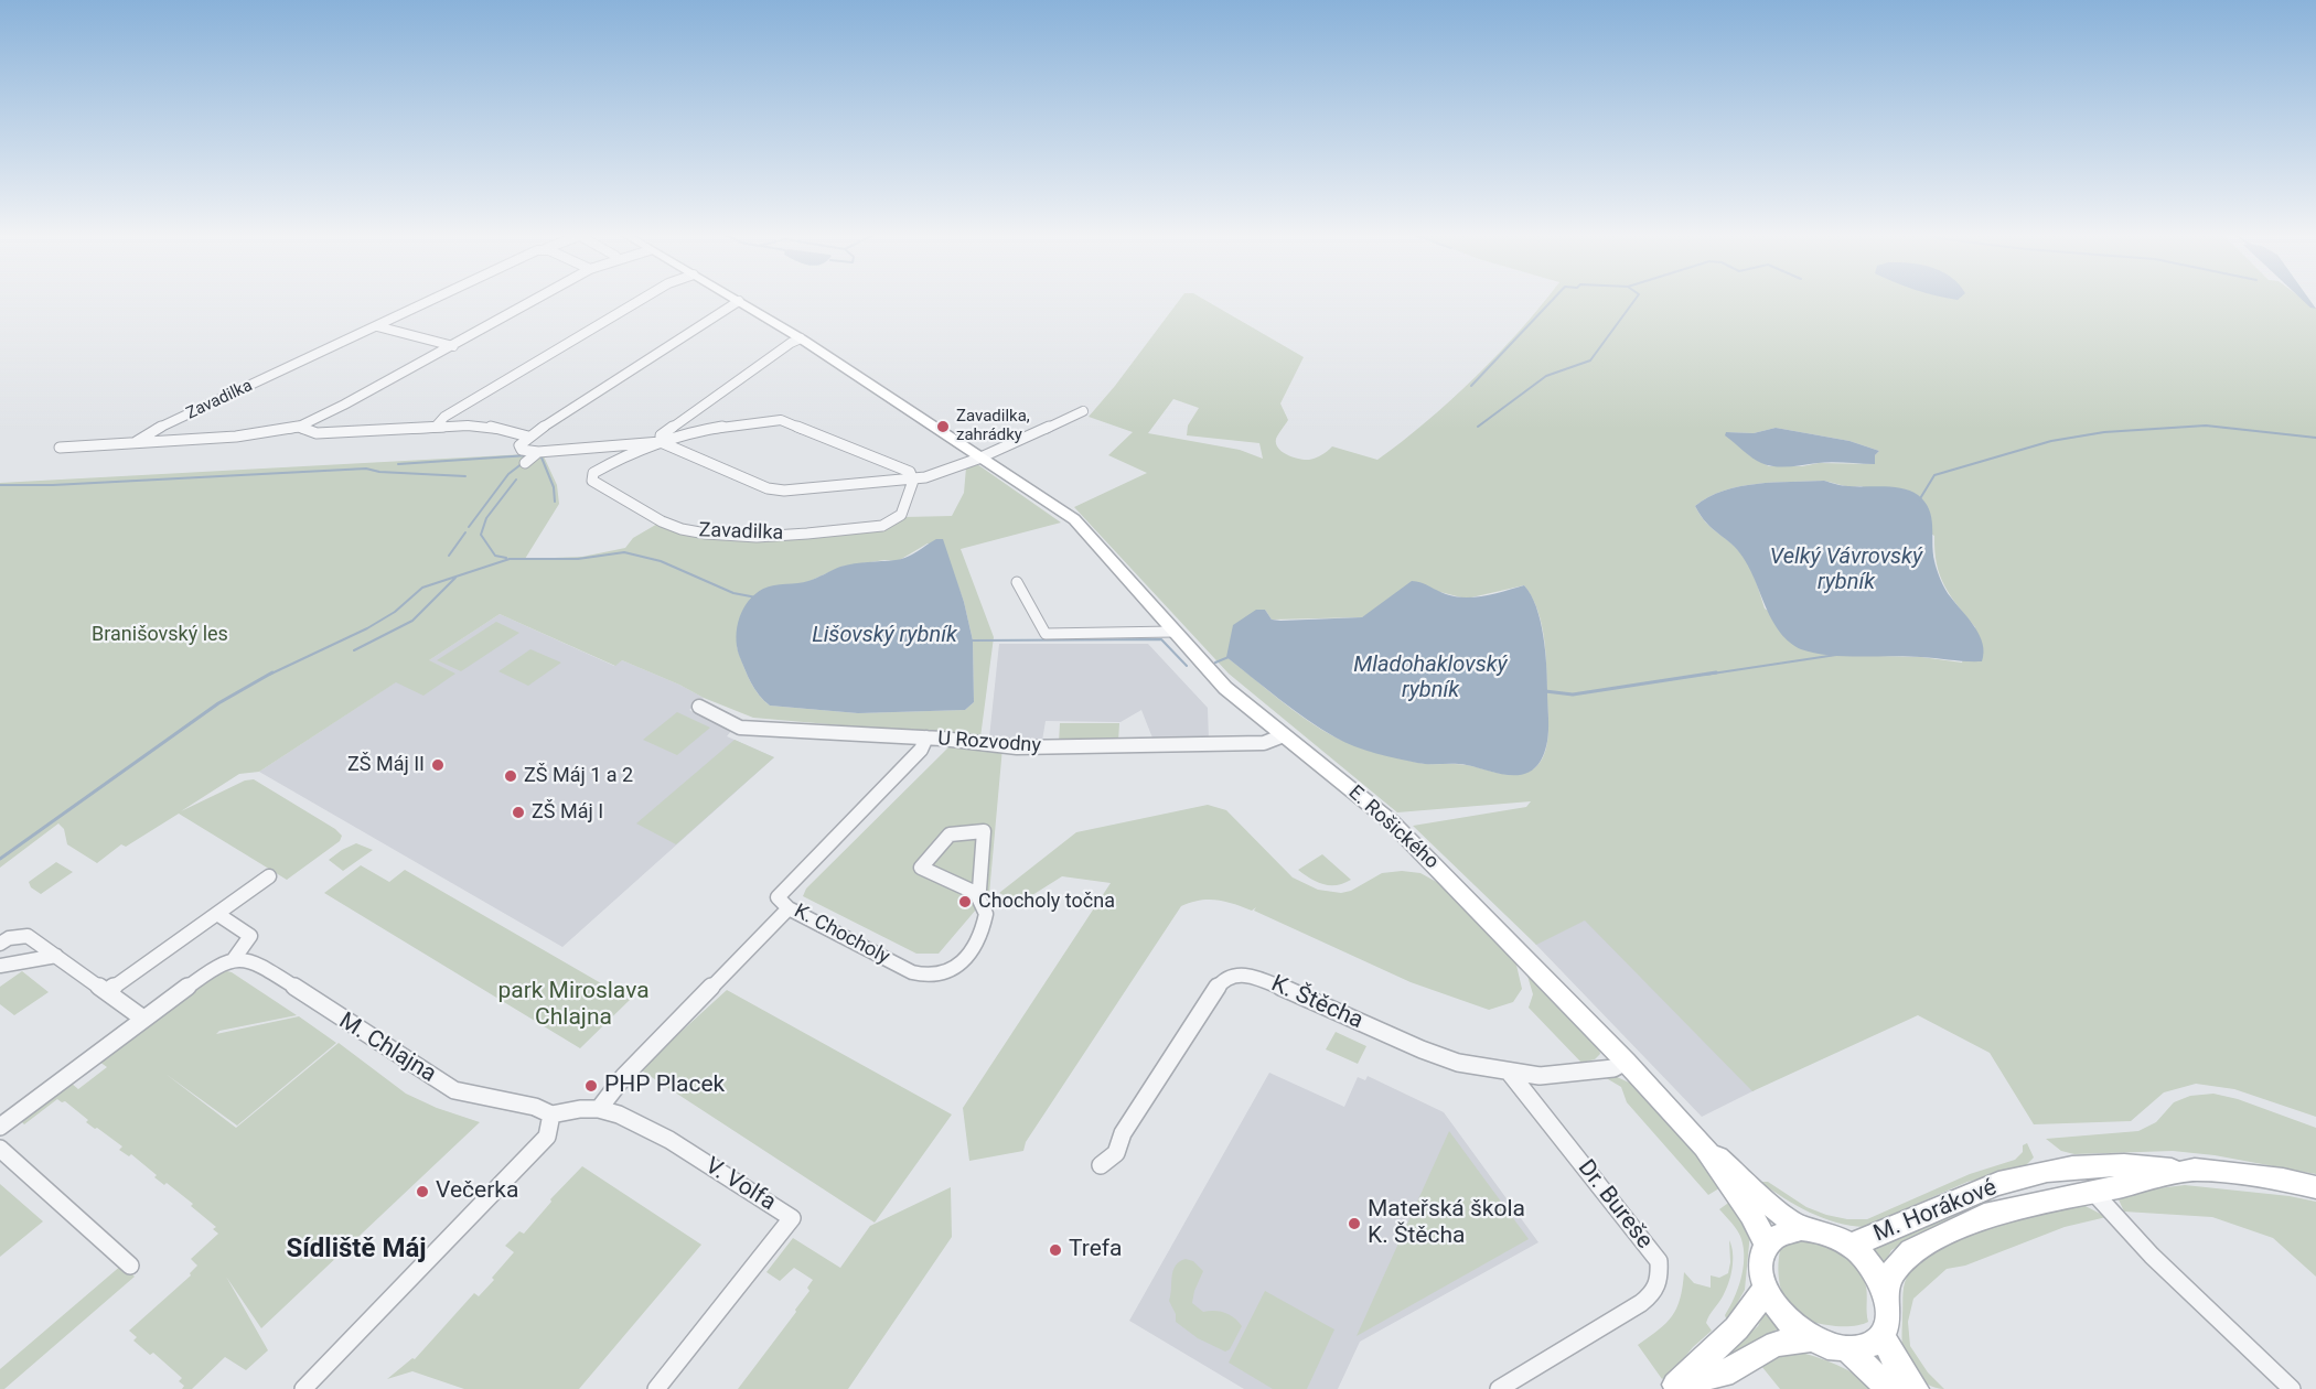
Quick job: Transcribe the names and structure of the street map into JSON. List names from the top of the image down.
{
  "streets": {
    "street": [
      "Zavadilka",
      "U Rozvodny",
      "E. Rošického",
      "K. Chocholy",
      "K. Štěcha",
      "M. Chlajna",
      "V. Volfa",
      "Dr. Bureše",
      "M. Horákové"
    ]
  },
  "crossings": [
    ["Zavadilka", "E. Rošického"],
    ["U Rozvodny", "E. Rošického"],
    ["U Rozvodny", "K. Chocholy"],
    ["E. Rošického", "K. Štěcha"],
    ["E. Rošického", "M. Horákové"],
    ["K. Štěcha", "Dr. Bureše"],
    ["M. Chlajna", "V. Volfa"]
  ],
  "districts": ["Sídliště Máj"],
  "water": ["Velký Vávrovský rybník", "Lišovský rybník", "Mladohaklovský rybník"],
  "parks": ["Branišovský les", "park Miroslava Chlajna"],
  "places": [
    "Zavadilka, zahrádky",
    "ZŠ Máj II",
    "ZŠ Máj 1 a 2",
    "ZŠ Máj I",
    "Chocholy točna",
    "PHP Placek",
    "Večerka",
    "Mateřská škola K. Štěcha",
    "Trefa"
  ]
}
